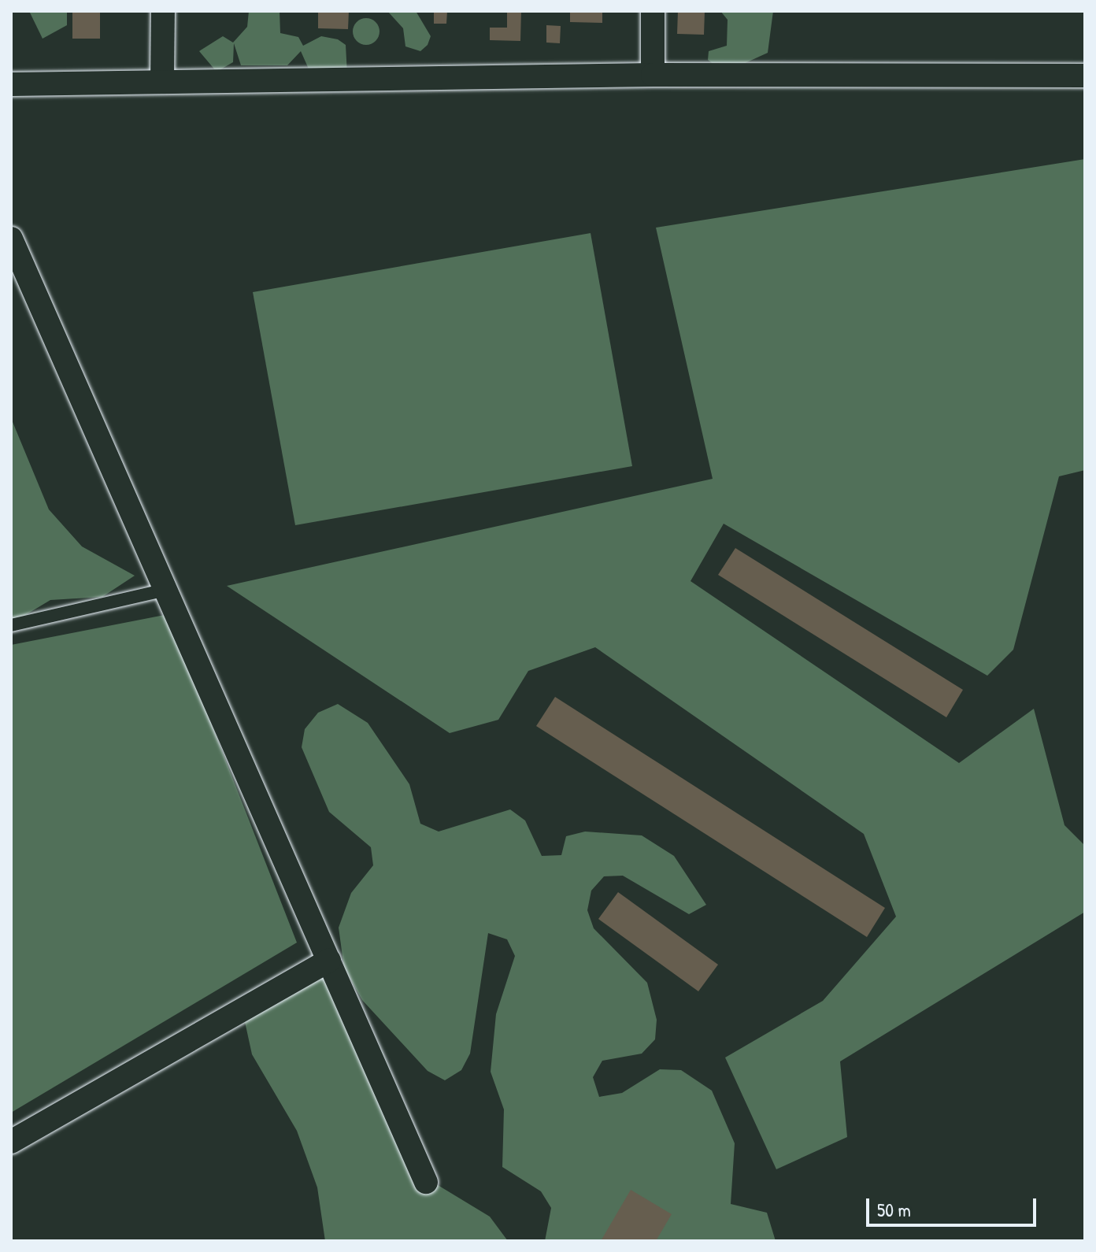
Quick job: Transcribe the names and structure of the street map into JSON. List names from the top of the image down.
{
  "scale_bar": "50 m"
}
